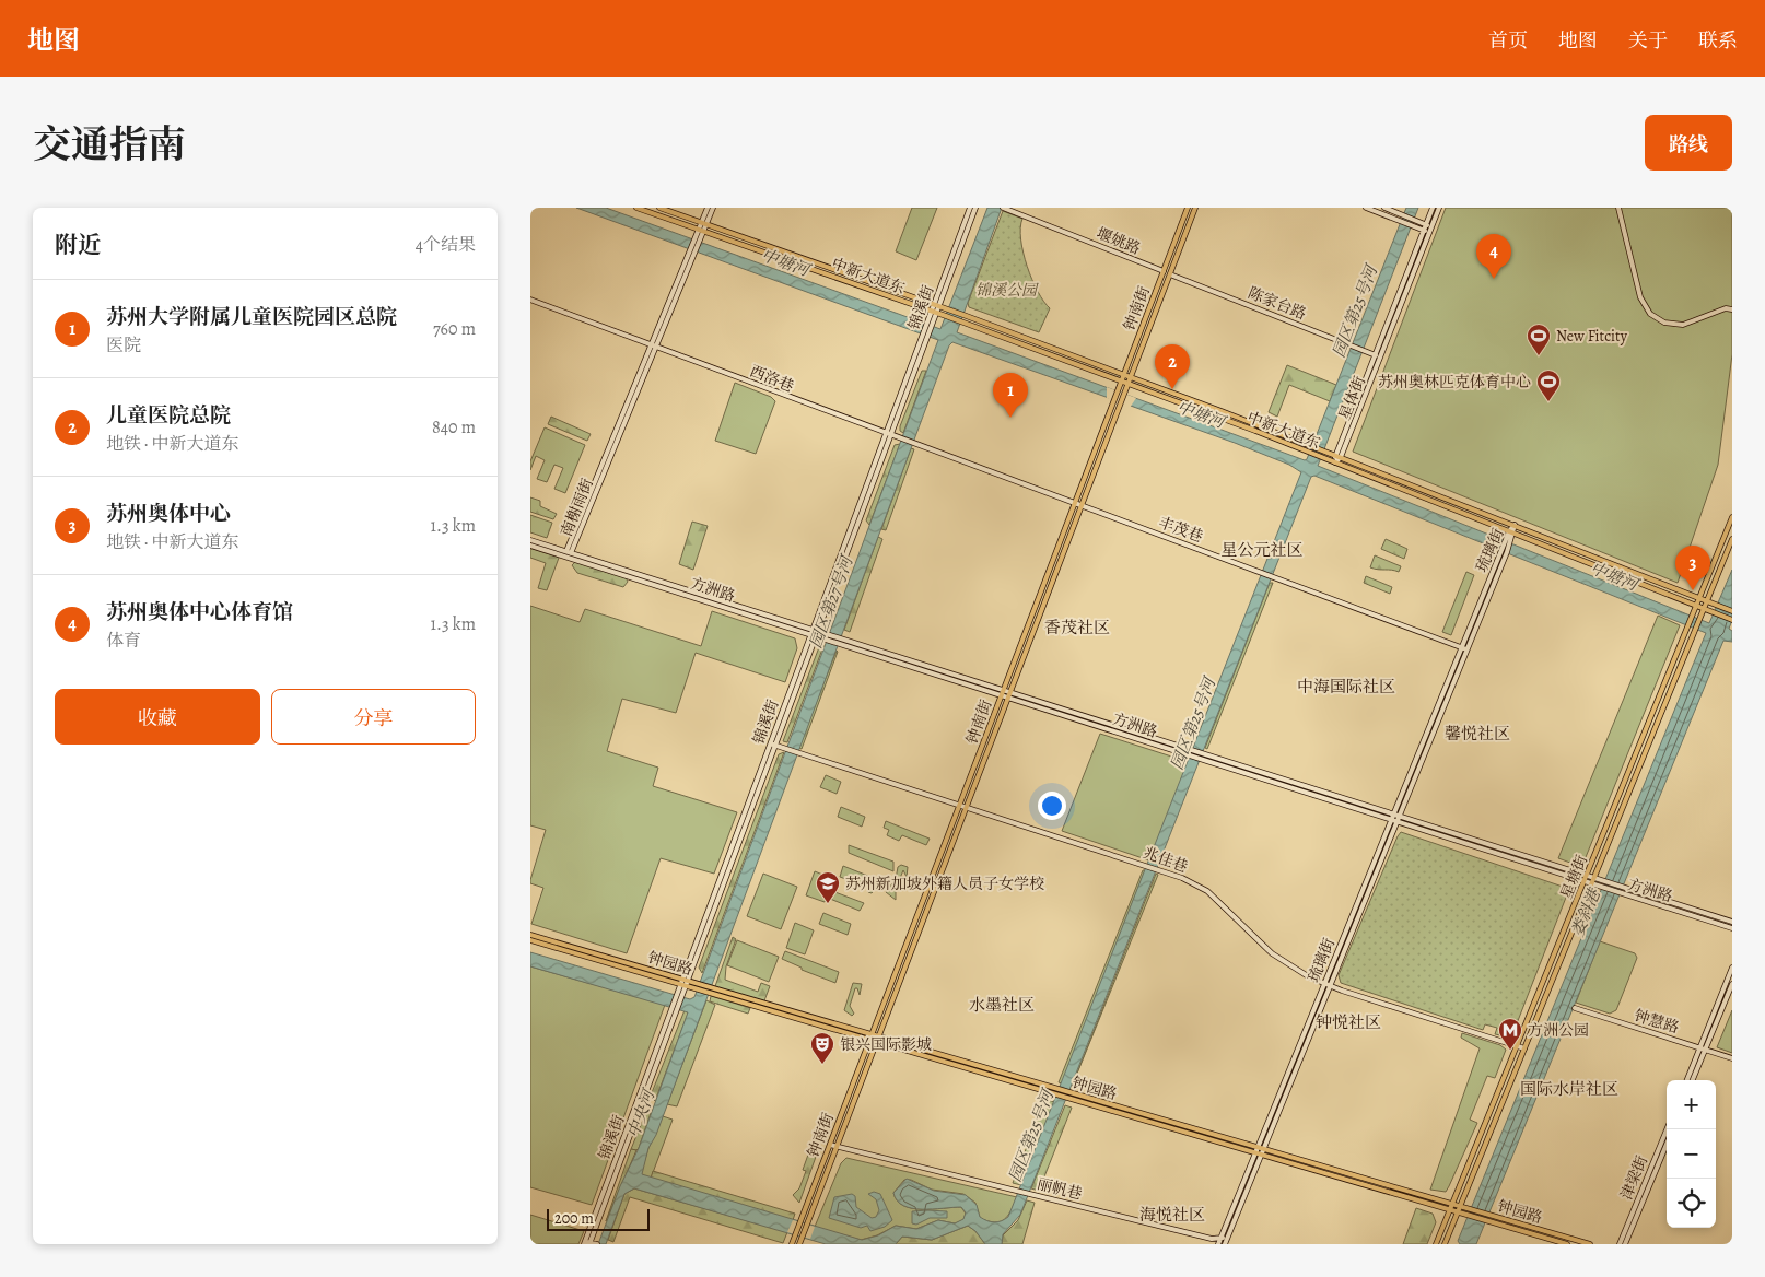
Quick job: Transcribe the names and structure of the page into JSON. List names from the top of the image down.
{
  "streets": {
    "main road": [
      "堰姚路",
      "中新大道东",
      "陈家台路",
      "锦溪街",
      "钟南街",
      "西洛巷",
      "星体街",
      "南榭雨街",
      "丰茂巷",
      "琉璃街",
      "方洲路",
      "兆佳巷",
      "星塘街",
      "钟园路",
      "钟慧路",
      "津梁街",
      "丽帆巷"
    ]
  },
  "crossings": [
    ["堰姚路", "钟南街"],
    ["中新大道东", "锦溪街"],
    ["中新大道东", "钟南街"],
    ["中新大道东", "星体街"],
    ["中新大道东", "南榭雨街"],
    ["中新大道东", "琉璃街"],
    ["中新大道东", "星塘街"],
    ["陈家台路", "钟南街"],
    ["陈家台路", "星体街"],
    ["锦溪街", "西洛巷"],
    ["锦溪街", "丰茂巷"],
    ["锦溪街", "方洲路"],
    ["锦溪街", "兆佳巷"],
    ["锦溪街", "钟园路"],
    ["钟南街", "丰茂巷"],
    ["钟南街", "方洲路"],
    ["钟南街", "兆佳巷"],
    ["钟南街", "钟园路"],
    ["钟南街", "丽帆巷"],
    ["西洛巷", "南榭雨街"],
    ["西洛巷", "丰茂巷"],
    ["南榭雨街", "方洲路"],
    ["丰茂巷", "琉璃街"],
    ["琉璃街", "方洲路"],
    ["琉璃街", "兆佳巷"],
    ["琉璃街", "钟园路"],
    ["琉璃街", "丽帆巷"],
    ["方洲路", "星塘街"],
    ["兆佳巷", "星塘街"],
    ["星塘街", "钟园路"]
  ],
  "districts": [
    "星公元社区",
    "香茂社区",
    "中海国际社区",
    "馨悦社区",
    "水墨社区",
    "钟悦社区",
    "国际水岸社区",
    "海悦社区"
  ],
  "water": [
    "中塘河",
    "园区第25号河",
    "园区第27号河",
    "娄斜港",
    "中央河"
  ],
  "parks": ["锦溪公园"],
  "places": {
    "sports": ["New Fitcity", "苏州奥林匹克体育中心"],
    "school or university": ["苏州新加坡外籍人员子女学校"],
    "metro station": ["方洲公园"],
    "theatre": ["银兴国际影城"]
  },
  "scale_bar": "200 m",
  "page": {
    "header": "地图",
    "nav": [
      "首页",
      "地图",
      "关于",
      "联系"
    ],
    "title": "交通指南",
    "buttons": [
      "路线",
      ["收藏", "分享"]
    ],
    "heading": ["附近", "4个结果"],
    "pins": [
      "4",
      "2",
      "1",
      "3"
    ],
    "list": [
      {
        "mark": "1",
        "name": "苏州大学附属儿童医院园区总院",
        "note": "医院",
        "value": "760 m"
      },
      {
        "mark": "2",
        "name": "儿童医院总院",
        "note": "地铁 · 中新大道东",
        "value": "840 m"
      },
      {
        "mark": "3",
        "name": "苏州奥体中心",
        "note": "地铁 · 中新大道东",
        "value": "1.3 km"
      },
      {
        "mark": "4",
        "name": "苏州奥体中心体育馆",
        "note": "体育",
        "value": "1.3 km"
      }
    ],
    "map_buttons": ["+", "−"],
    "scale": "200 m"
  }
}
